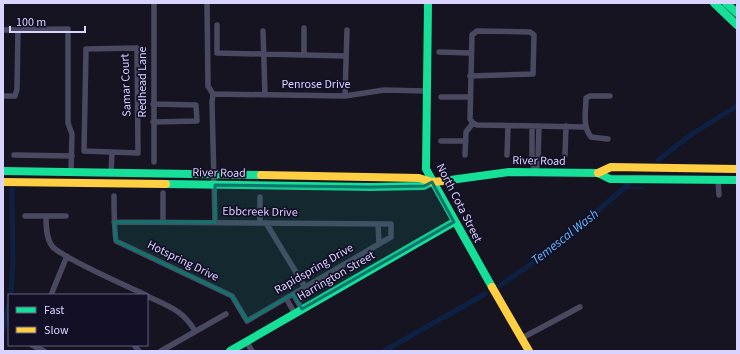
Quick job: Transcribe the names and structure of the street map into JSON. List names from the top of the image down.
{
  "streets": {
    "main road": ["River Road", "North Cota Street", "Harrington Street"],
    "street": [
      "Redhead Lane",
      "Penrose Drive",
      "Samar Court",
      "Ebbcreek Drive",
      "Hotspring Drive",
      "Rapidspring Drive"
    ]
  },
  "crossings": [
    ["Penrose Drive", "North Cota Street"],
    ["River Road", "North Cota Street"],
    ["North Cota Street", "Harrington Street"],
    ["Ebbcreek Drive", "Hotspring Drive"],
    ["Ebbcreek Drive", "Rapidspring Drive"],
    ["Hotspring Drive", "Rapidspring Drive"]
  ],
  "water": ["Temescal Wash"],
  "legend": ["Fast", "Slow"],
  "scale_bar": "100 m"
}
